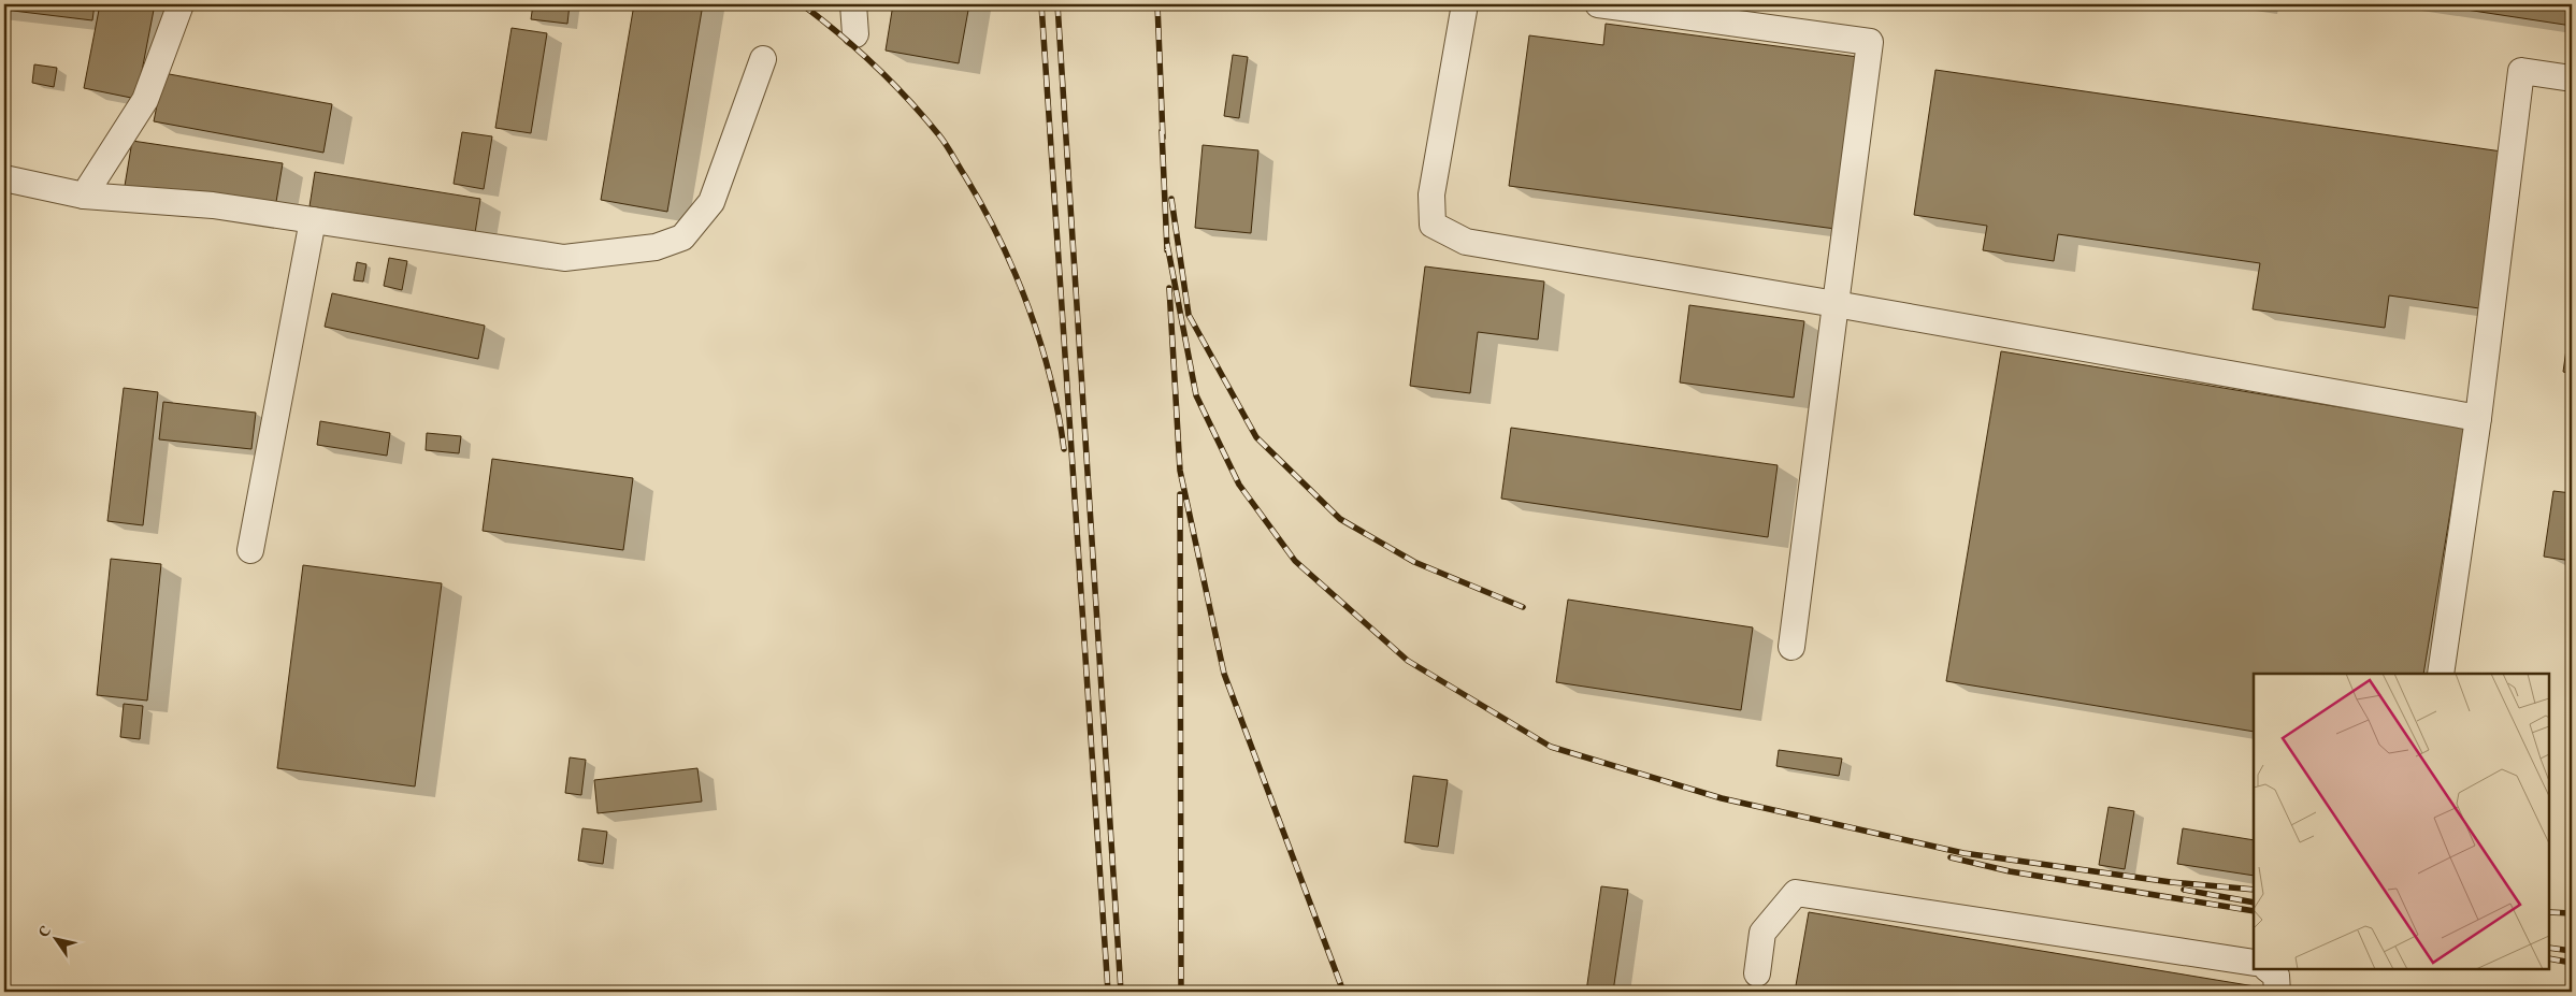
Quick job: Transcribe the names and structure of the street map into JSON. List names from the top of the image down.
{
  "north": "top left"
}
